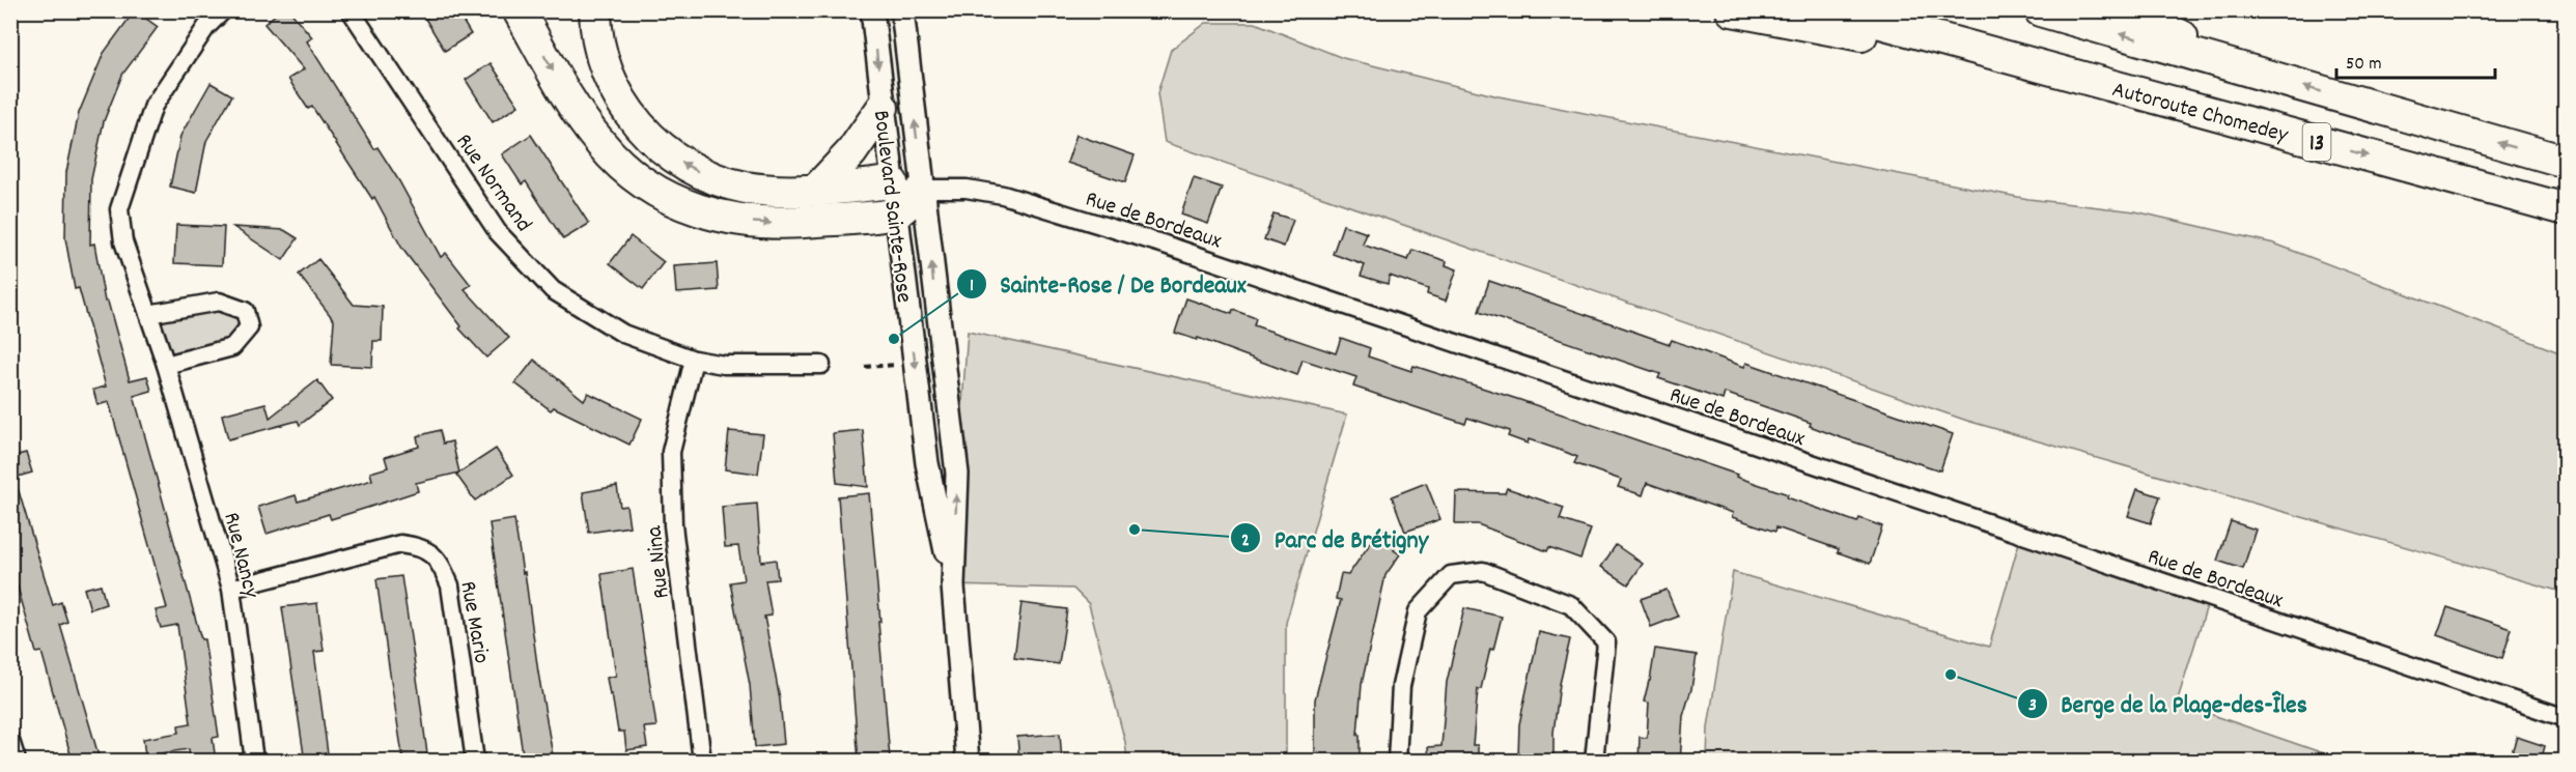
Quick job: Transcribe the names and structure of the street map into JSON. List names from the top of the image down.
{
  "streets": {
    "highway": ["Autoroute Chomedey", "13"],
    "street": [
      "Rue Normand",
      "Boulevard Sainte-Rose",
      "Rue de Bordeaux",
      "Rue Nancy",
      "Rue Nina",
      "Rue Mario"
    ]
  },
  "crossings": [
    ["Rue Normand", "Rue Nina"],
    ["Boulevard Sainte-Rose", "Rue de Bordeaux"],
    ["Rue Nancy", "Rue Mario"]
  ],
  "places": ["Sainte-Rose / De Bordeaux", "Parc de Brétigny", "Berge de la Plage-des-Îles"],
  "scale_bar": "50 m"
}
